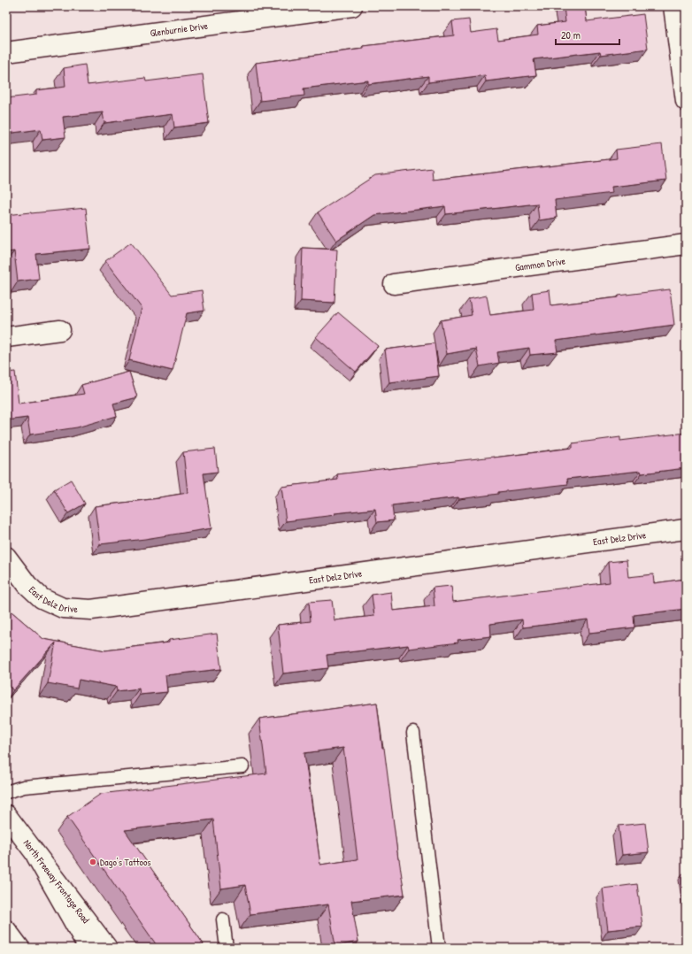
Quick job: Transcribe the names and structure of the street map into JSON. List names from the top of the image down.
{
  "streets": {
    "main road": [
      "Glenburnie Drive",
      "Gammon Drive",
      "East Delz Drive",
      "North Freeway Frontage Road"
    ]
  },
  "places": ["Dago's Tattoos"],
  "scale_bar": "20 m"
}
